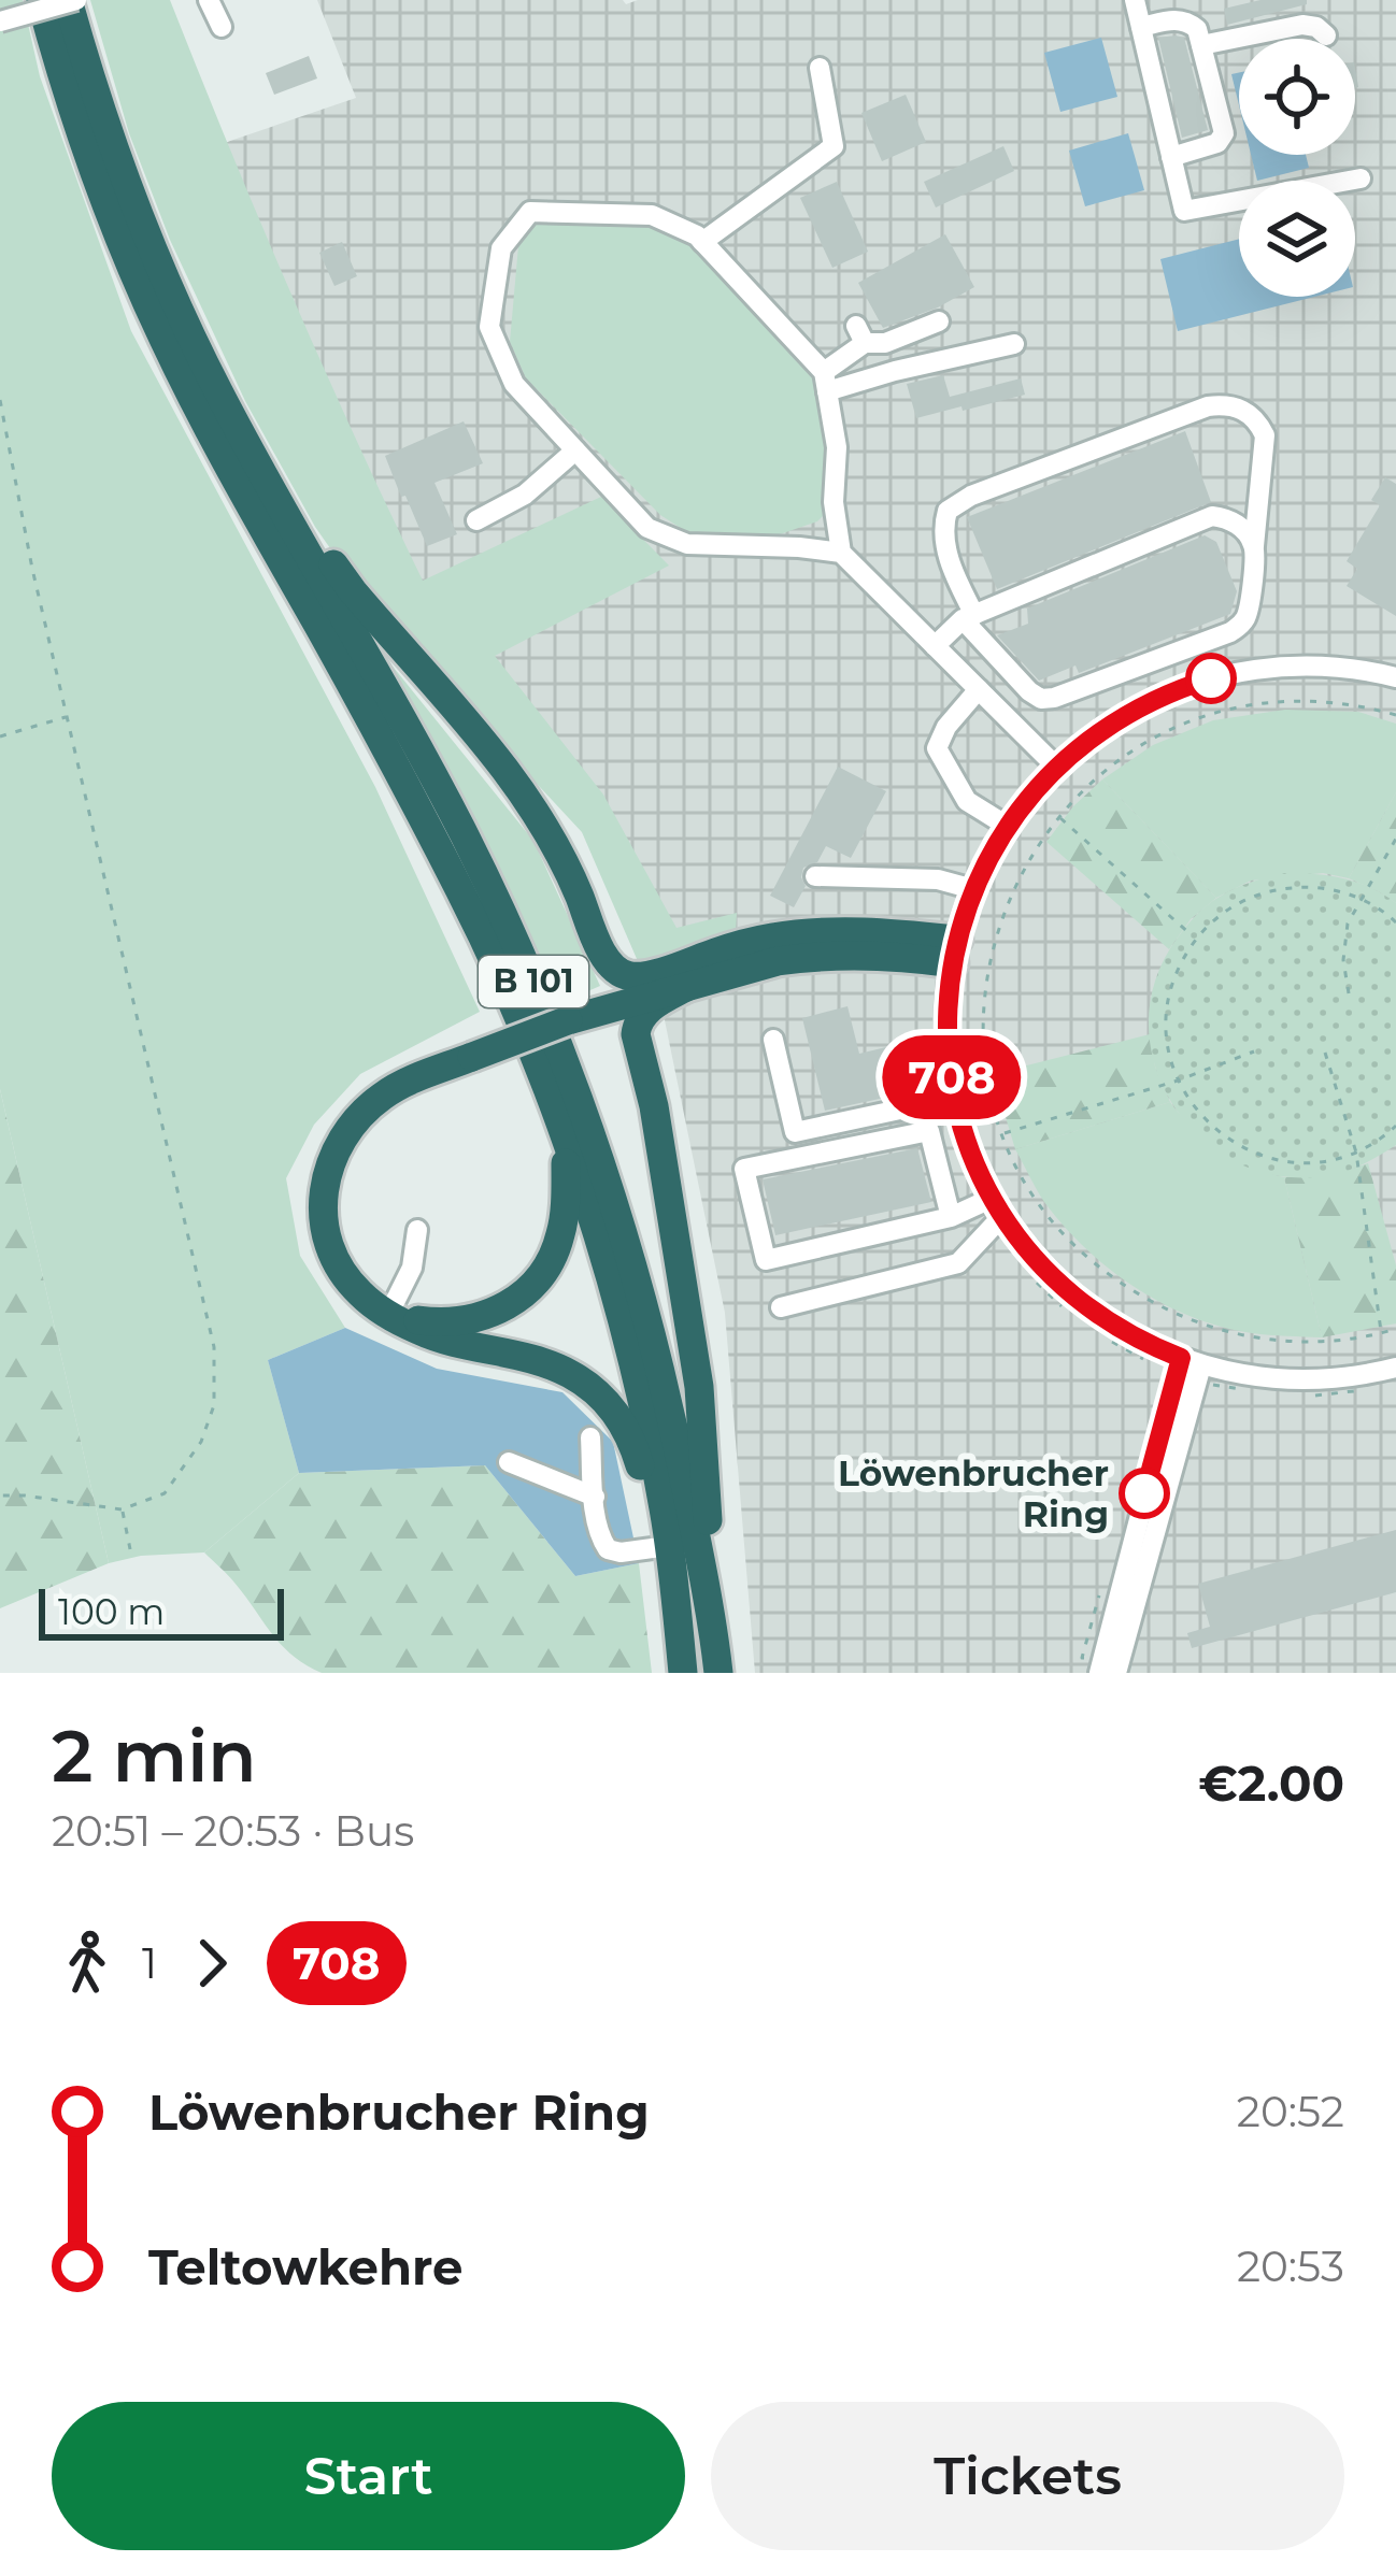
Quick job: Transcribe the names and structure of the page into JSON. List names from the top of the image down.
{
  "streets": {
    "highway": ["B 101"]
  },
  "places": ["Löwenbrucher Ring"],
  "lines": ["bus line 708"],
  "scale_bar": "100 m",
  "page": {
    "on_map": "708",
    "scale": "100 m",
    "heading": ["2 min", "20:51 – 20:53 · Bus", "€2.00"],
    "legs": ["1", "708"],
    "list": [
      {
        "name": "Löwenbrucher Ring",
        "value": "20:52"
      },
      {
        "name": "Teltowkehre",
        "value": "20:53"
      }
    ],
    "buttons": ["Start", "Tickets"]
  }
}
